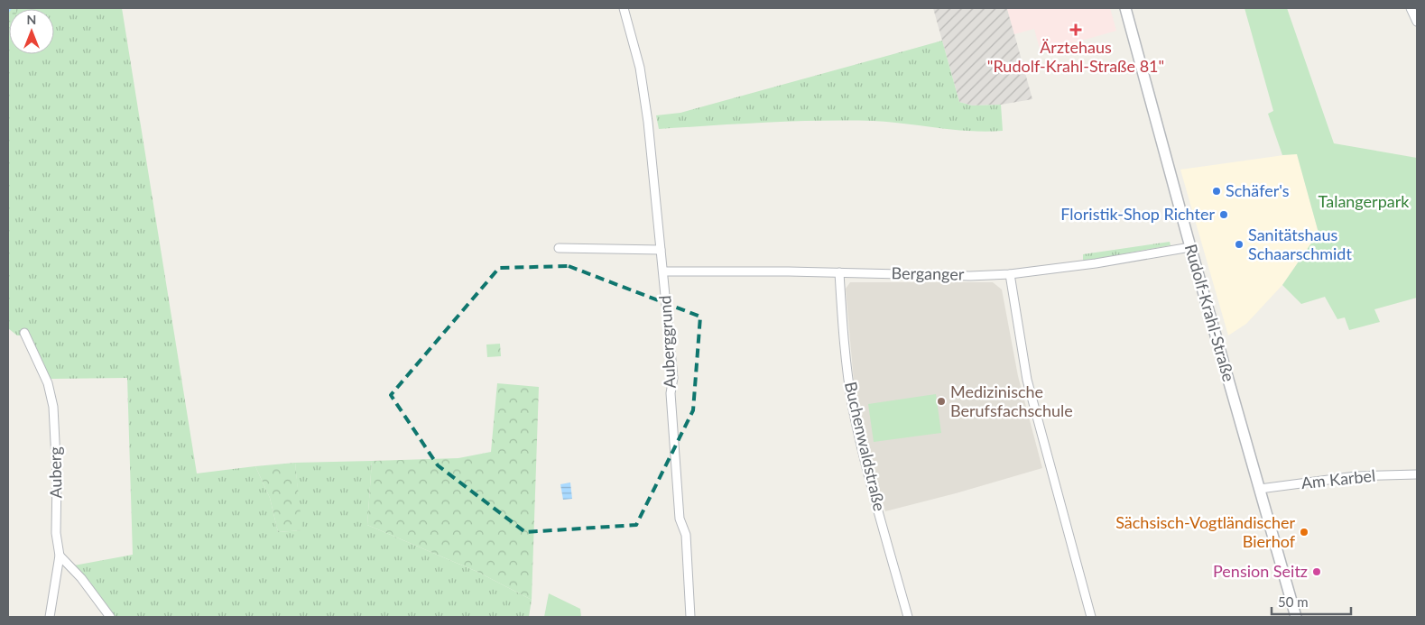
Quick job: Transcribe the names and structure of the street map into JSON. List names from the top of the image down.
{
  "streets": {
    "street": [
      "Berganger",
      "Rudolf-Krahl-Straße",
      "Auberggrund",
      "Buchenwaldstraße",
      "Auberg",
      "Am Karbel"
    ]
  },
  "crossings": [
    ["Berganger", "Rudolf-Krahl-Straße"],
    ["Berganger", "Auberggrund"],
    ["Berganger", "Buchenwaldstraße"],
    ["Rudolf-Krahl-Straße", "Am Karbel"]
  ],
  "parks": ["Talangerpark"],
  "places": {
    "health": ["Ärztehaus \"Rudolf-Krahl-Straße 81\""],
    "other": [
      "Schäfer's",
      "Floristik-Shop Richter",
      "Sanitätshaus Schaarschmidt",
      "Medizinische Berufsfachschule",
      "Sächsisch-Vogtländischer Bierhof",
      "Pension Seitz"
    ]
  },
  "scale_bar": "50 m",
  "north": "top"
}
